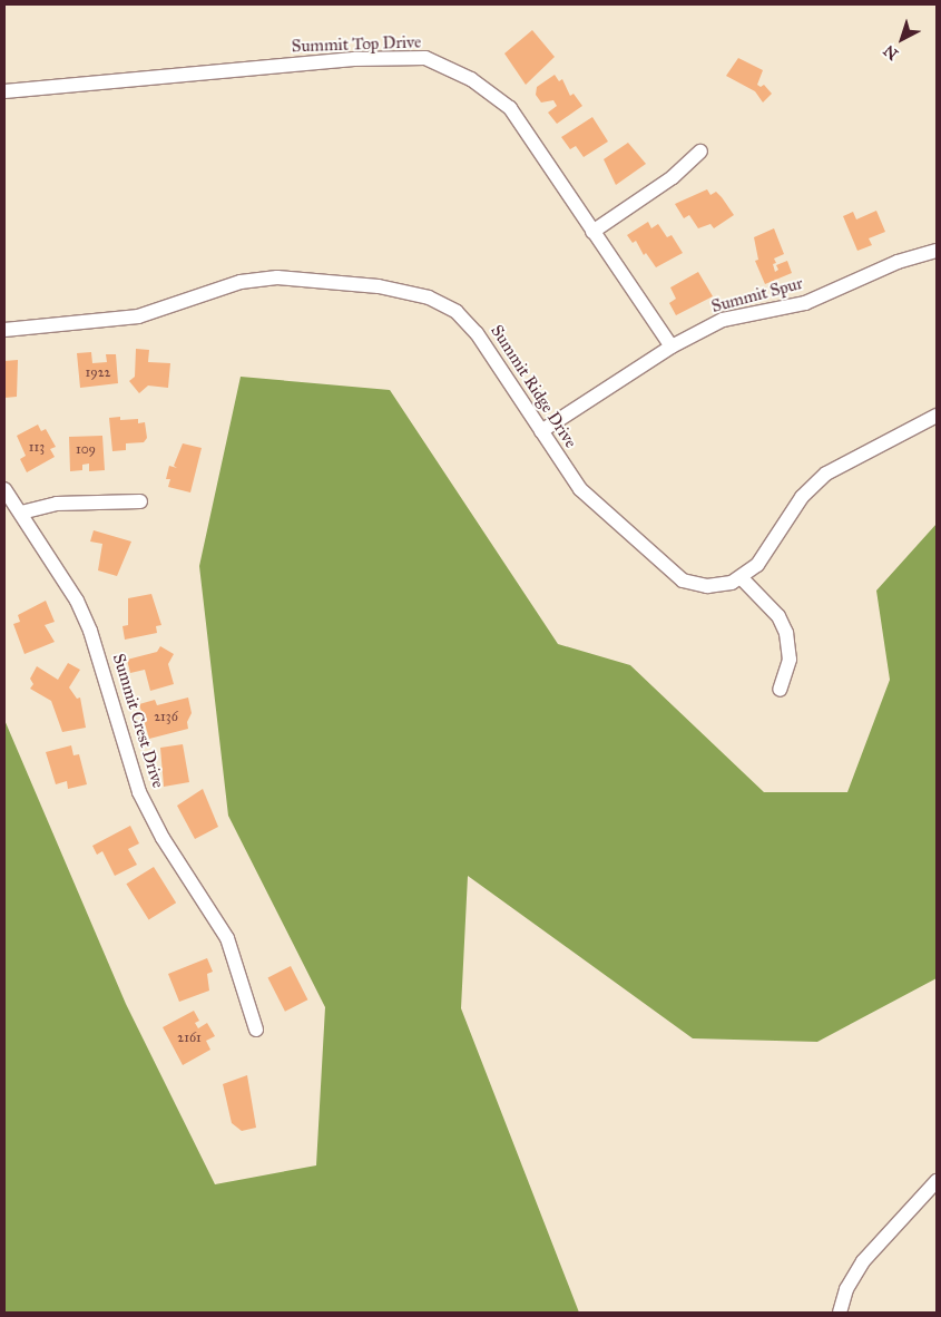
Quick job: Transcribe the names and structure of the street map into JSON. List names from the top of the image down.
{
  "streets": {
    "street": [
      "Summit Top Drive",
      "Summit Spur",
      "Summit Ridge Drive",
      "Summit Crest Drive"
    ]
  },
  "crossings": [
    ["Summit Top Drive", "Summit Spur"],
    ["Summit Spur", "Summit Ridge Drive"]
  ],
  "house_numbers": [
    "1922",
    "113",
    "109",
    "2136",
    "2161"
  ],
  "north": "bottom left"
}
